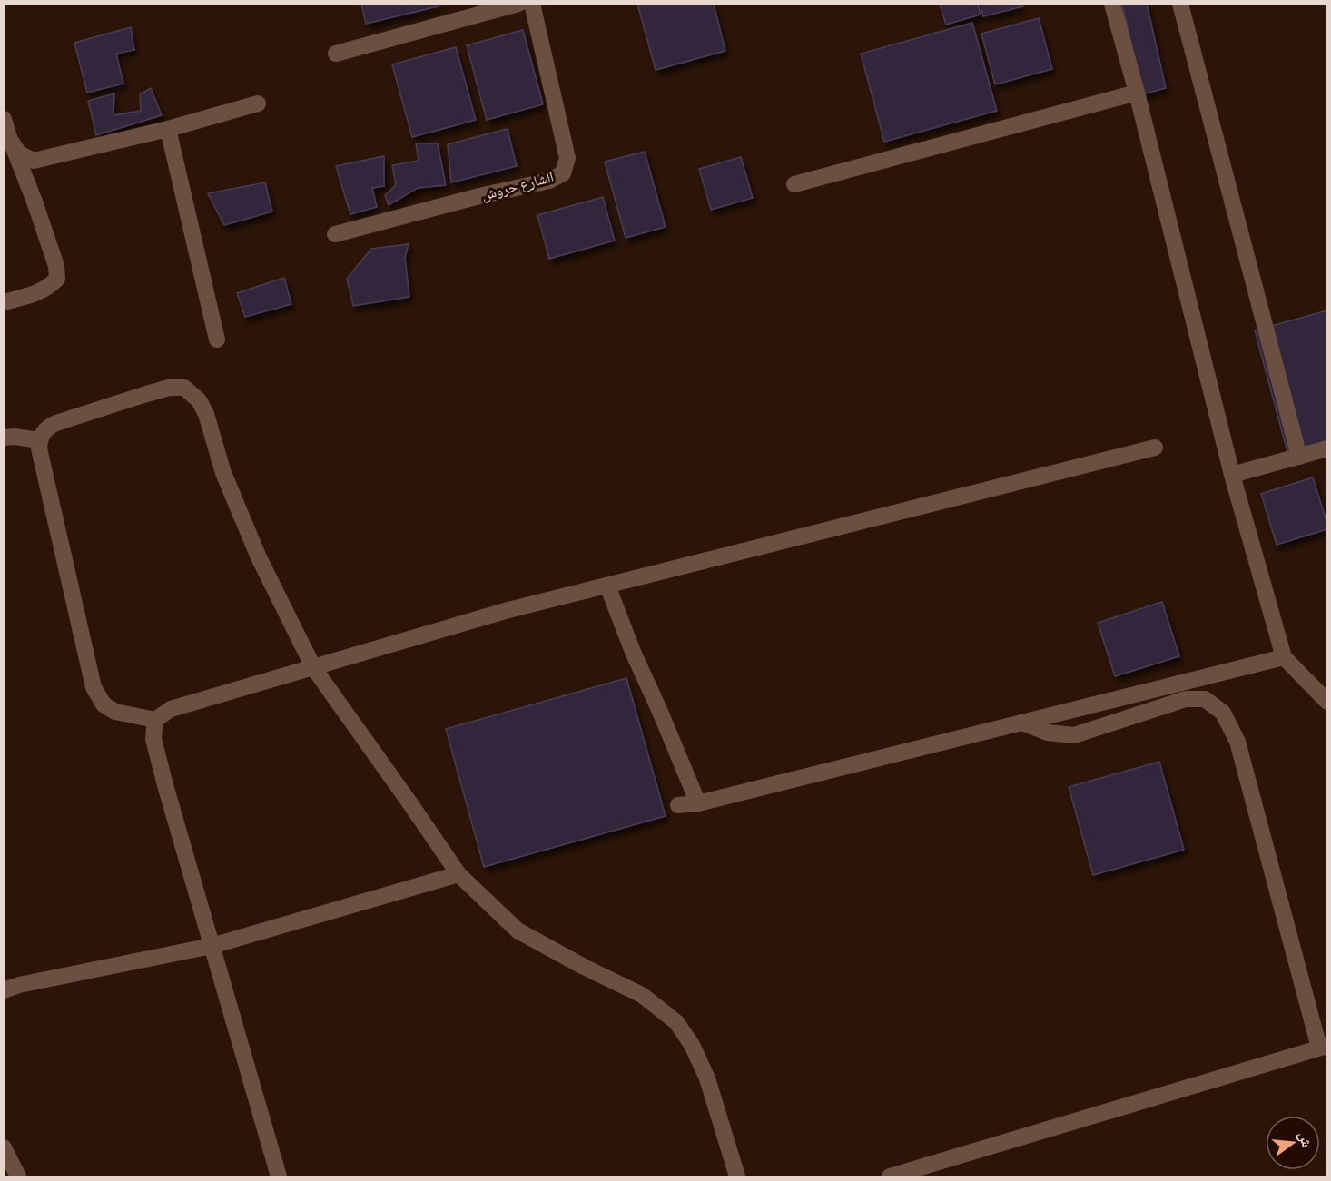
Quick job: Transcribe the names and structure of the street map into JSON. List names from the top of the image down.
{
  "streets": {
    "street": ["الشارع حروش"]
  },
  "north": "right"
}
